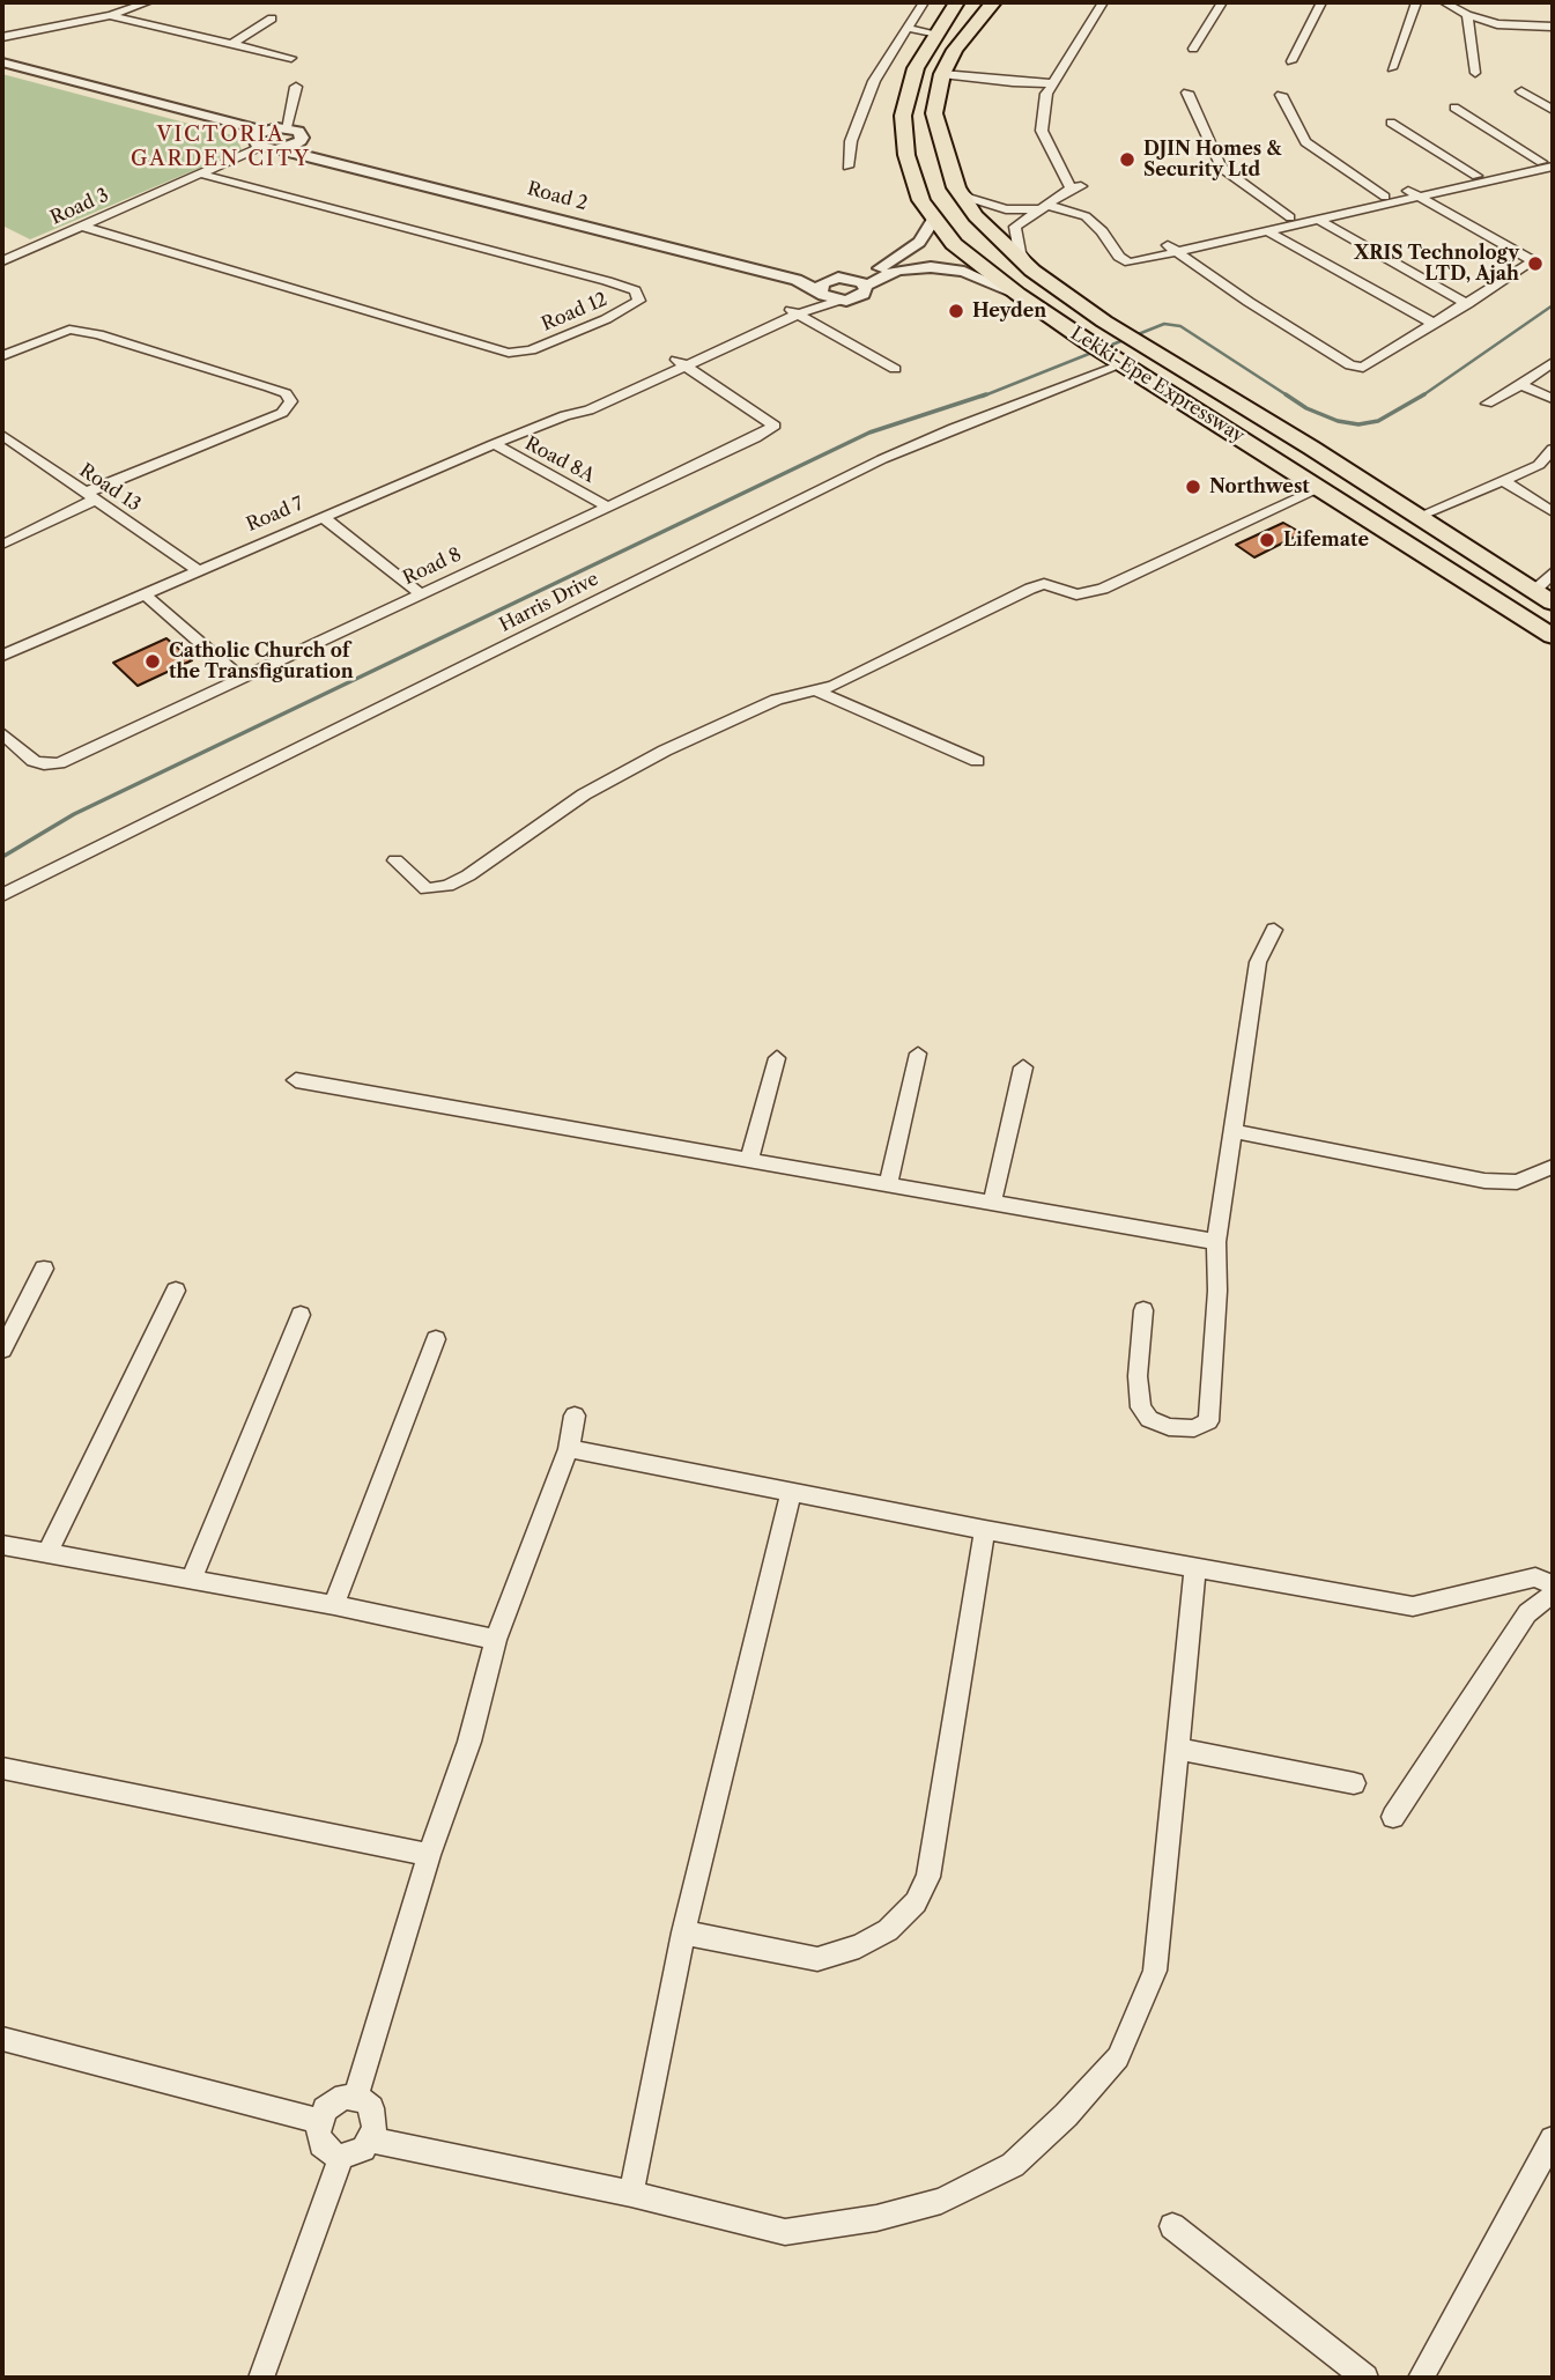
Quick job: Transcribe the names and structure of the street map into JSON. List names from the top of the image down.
{
  "streets": {
    "highway": ["Lekki-Epe Expressway"],
    "street": [
      "Road 2",
      "Road 3",
      "Road 12",
      "Road 8A",
      "Road 13",
      "Road 7",
      "Road 8",
      "Harris Drive"
    ]
  },
  "crossings": [
    ["Road 2", "Road 3"],
    ["Road 2", "Road 7"],
    ["Road 3", "Road 12"],
    ["Lekki-Epe Expressway", "Harris Drive"],
    ["Road 8A", "Road 7"],
    ["Road 8A", "Road 8"],
    ["Road 13", "Road 7"],
    ["Road 7", "Road 8"]
  ],
  "districts": ["VICTORIA GARDEN CITY"],
  "places": [
    "DJIN Homes & Security Ltd",
    "XRIS Technology LTD, Ajah",
    "Heyden",
    "Northwest",
    "Lifemate",
    "Catholic Church of the Transfiguration"
  ]
}
